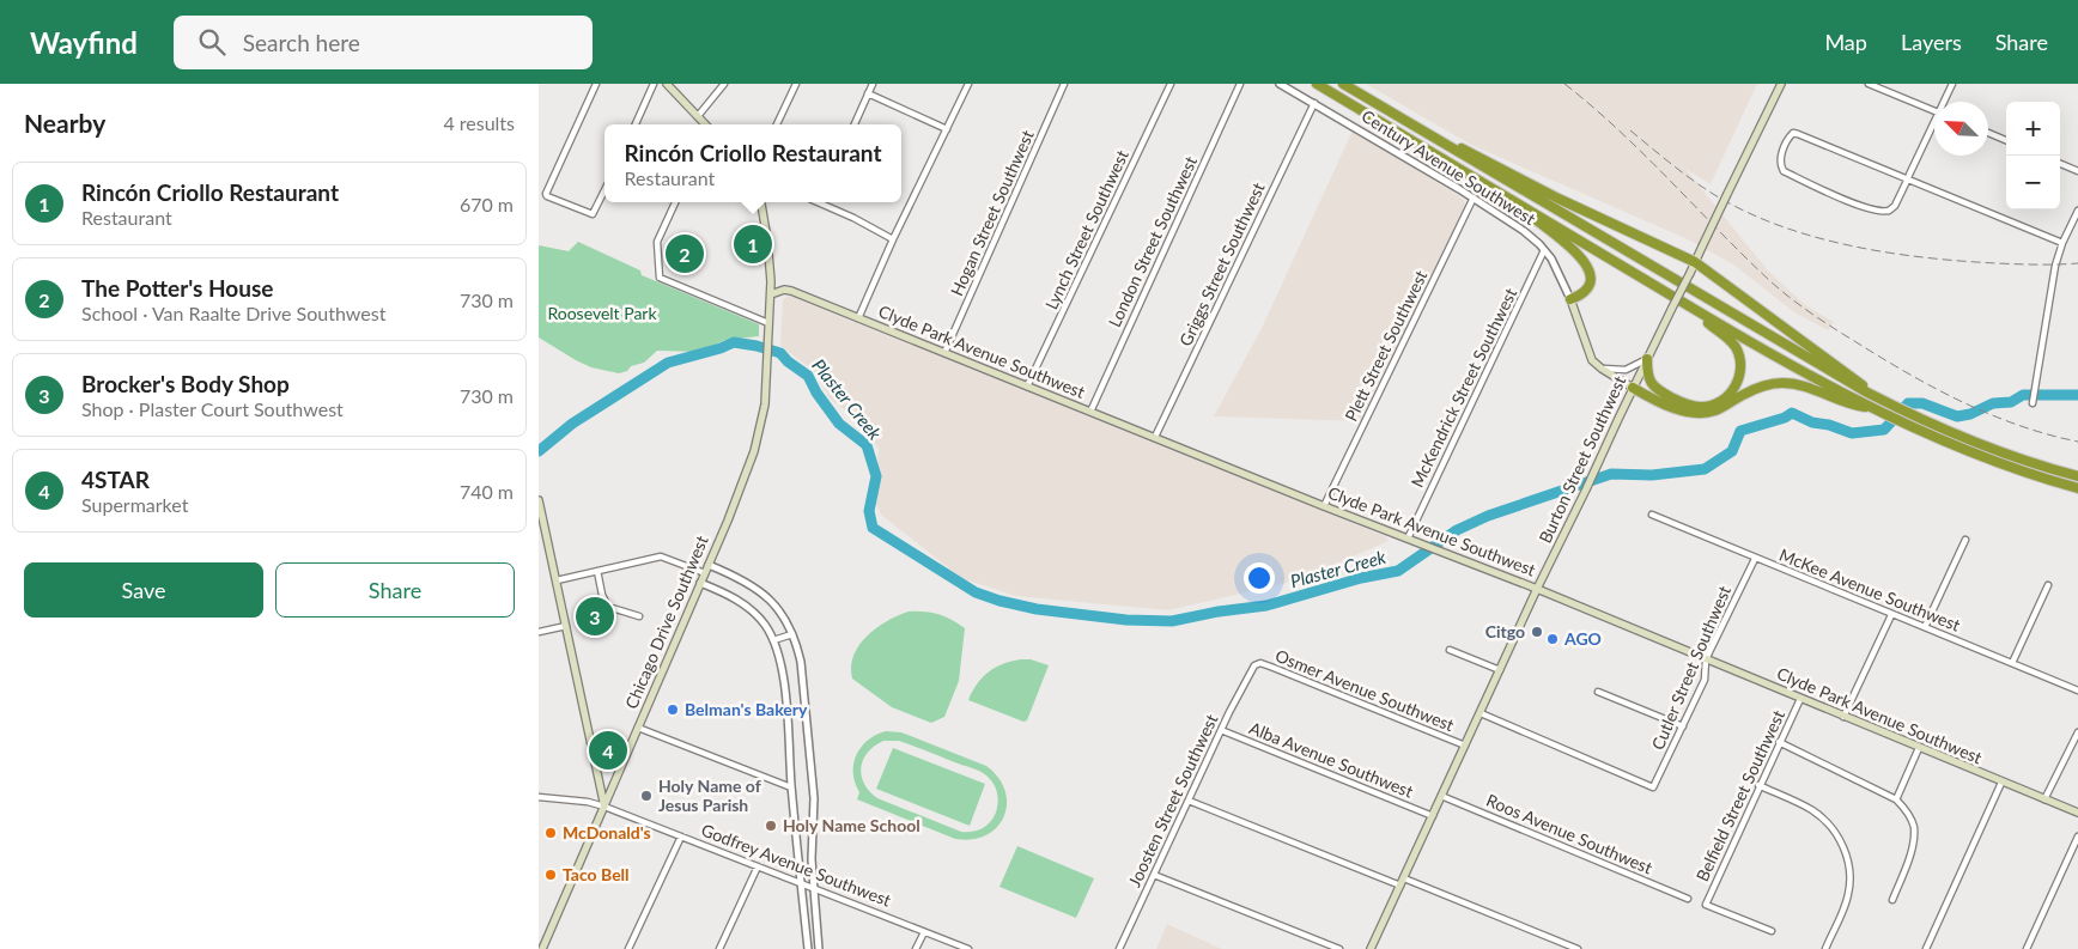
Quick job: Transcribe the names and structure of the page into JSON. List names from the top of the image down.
{
  "streets": {
    "main road": [
      "Century Avenue Southwest",
      "Clyde Park Avenue Southwest",
      "Burton Street Southwest",
      "Chicago Drive Southwest"
    ],
    "street": [
      "Hogan Street Southwest",
      "Lynch Street Southwest",
      "London Street Southwest",
      "Griggs Street Southwest",
      "Plett Street Southwest",
      "McKendrick Street Southwest",
      "McKee Avenue Southwest",
      "Cutler Street Southwest",
      "Osmer Avenue Southwest",
      "Alba Avenue Southwest",
      "Belfield Street Southwest",
      "Joosten Street Southwest",
      "Roos Avenue Southwest",
      "Godfrey Avenue Southwest"
    ]
  },
  "crossings": [
    ["Century Avenue Southwest", "Griggs Street Southwest"],
    ["Century Avenue Southwest", "Plett Street Southwest"],
    ["Century Avenue Southwest", "McKendrick Street Southwest"],
    ["Century Avenue Southwest", "Burton Street Southwest"],
    ["Hogan Street Southwest", "Clyde Park Avenue Southwest"],
    ["Lynch Street Southwest", "Clyde Park Avenue Southwest"],
    ["London Street Southwest", "Clyde Park Avenue Southwest"],
    ["Griggs Street Southwest", "Clyde Park Avenue Southwest"],
    ["Plett Street Southwest", "Clyde Park Avenue Southwest"],
    ["Clyde Park Avenue Southwest", "McKendrick Street Southwest"],
    ["Clyde Park Avenue Southwest", "Burton Street Southwest"],
    ["Clyde Park Avenue Southwest", "Chicago Drive Southwest"],
    ["Clyde Park Avenue Southwest", "Cutler Street Southwest"],
    ["Clyde Park Avenue Southwest", "Belfield Street Southwest"],
    ["Burton Street Southwest", "Cutler Street Southwest"],
    ["Burton Street Southwest", "Osmer Avenue Southwest"],
    ["Burton Street Southwest", "Alba Avenue Southwest"],
    ["Burton Street Southwest", "Roos Avenue Southwest"],
    ["McKee Avenue Southwest", "Cutler Street Southwest"],
    ["Chicago Drive Southwest", "Godfrey Avenue Southwest"],
    ["Osmer Avenue Southwest", "Joosten Street Southwest"],
    ["Alba Avenue Southwest", "Joosten Street Southwest"]
  ],
  "water": ["Plaster Creek"],
  "parks": ["Roosevelt Park"],
  "places": [
    "Citgo",
    "AGO",
    "Belman's Bakery",
    "Holy Name of Jesus Parish",
    "Holy Name School",
    "McDonald's",
    "Taco Bell"
  ],
  "north": "top left",
  "page": {
    "header": "Wayfind",
    "search": "Search here",
    "nav": ["Map", "Layers", "Share"],
    "heading": ["Nearby", "4 results"],
    "map_buttons": ["+", "−"],
    "popup": ["Rincón Criollo Restaurant", "Restaurant"],
    "list": [
      {
        "mark": "1",
        "name": "Rincón Criollo Restaurant",
        "note": "Restaurant",
        "value": "670 m"
      },
      {
        "mark": "2",
        "name": "The Potter's House",
        "note": "School · Van Raalte Drive Southwest",
        "value": "730 m"
      },
      {
        "mark": "3",
        "name": "Brocker's Body Shop",
        "note": "Shop · Plaster Court Southwest",
        "value": "730 m"
      },
      {
        "mark": "4",
        "name": "4STAR",
        "note": "Supermarket",
        "value": "740 m"
      }
    ],
    "pins": [
      "1",
      "2",
      "3",
      "4"
    ],
    "buttons": ["Save", "Share"]
  }
}
